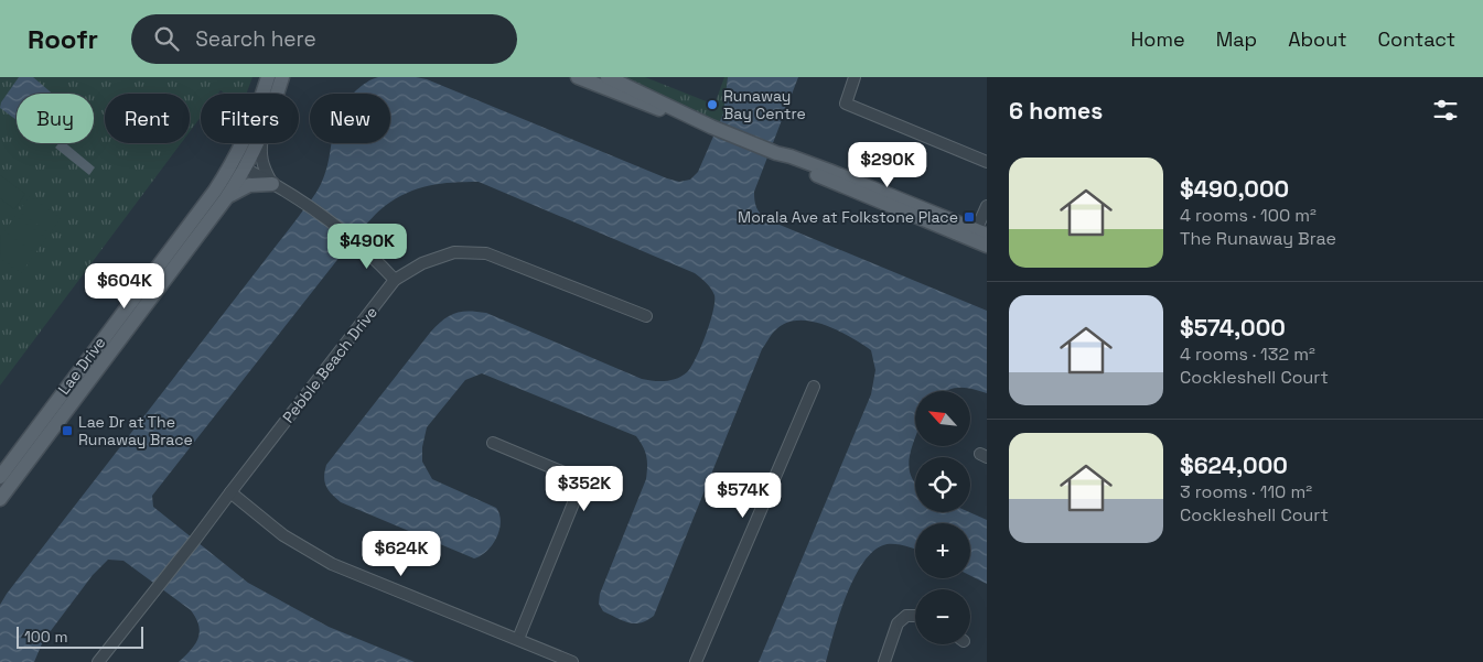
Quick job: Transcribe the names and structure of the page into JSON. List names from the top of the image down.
{
  "streets": {
    "main road": ["Lae Drive"],
    "street": ["Pebble Beach Drive"]
  },
  "places": {
    "other": ["Runaway Bay Centre"],
    "transit": ["Morala Ave at Folkstone Place", "Lae Dr at The Runaway Brace"]
  },
  "scale_bar": "100 m",
  "north": "top left",
  "page": {
    "header": "Roofr",
    "search": "Search here",
    "nav": [
      "Home",
      "Map",
      "About",
      "Contact"
    ],
    "heading": "6 homes",
    "chip": [
      "Buy",
      "Rent",
      "Filters",
      "New"
    ],
    "price": [
      "$290K",
      "$490K",
      "$604K",
      "$352K",
      "$574K",
      "$624K"
    ],
    "list": [
      {
        "name": "$490,000",
        "note": "4 rooms · 100 m² · The Runaway Brae"
      },
      {
        "name": "$574,000",
        "note": "4 rooms · 132 m² · Cockleshell Court"
      },
      {
        "name": "$624,000",
        "note": "3 rooms · 110 m² · Cockleshell Court"
      }
    ],
    "map_buttons": ["+", "−"],
    "scale": "100 m"
  }
}
